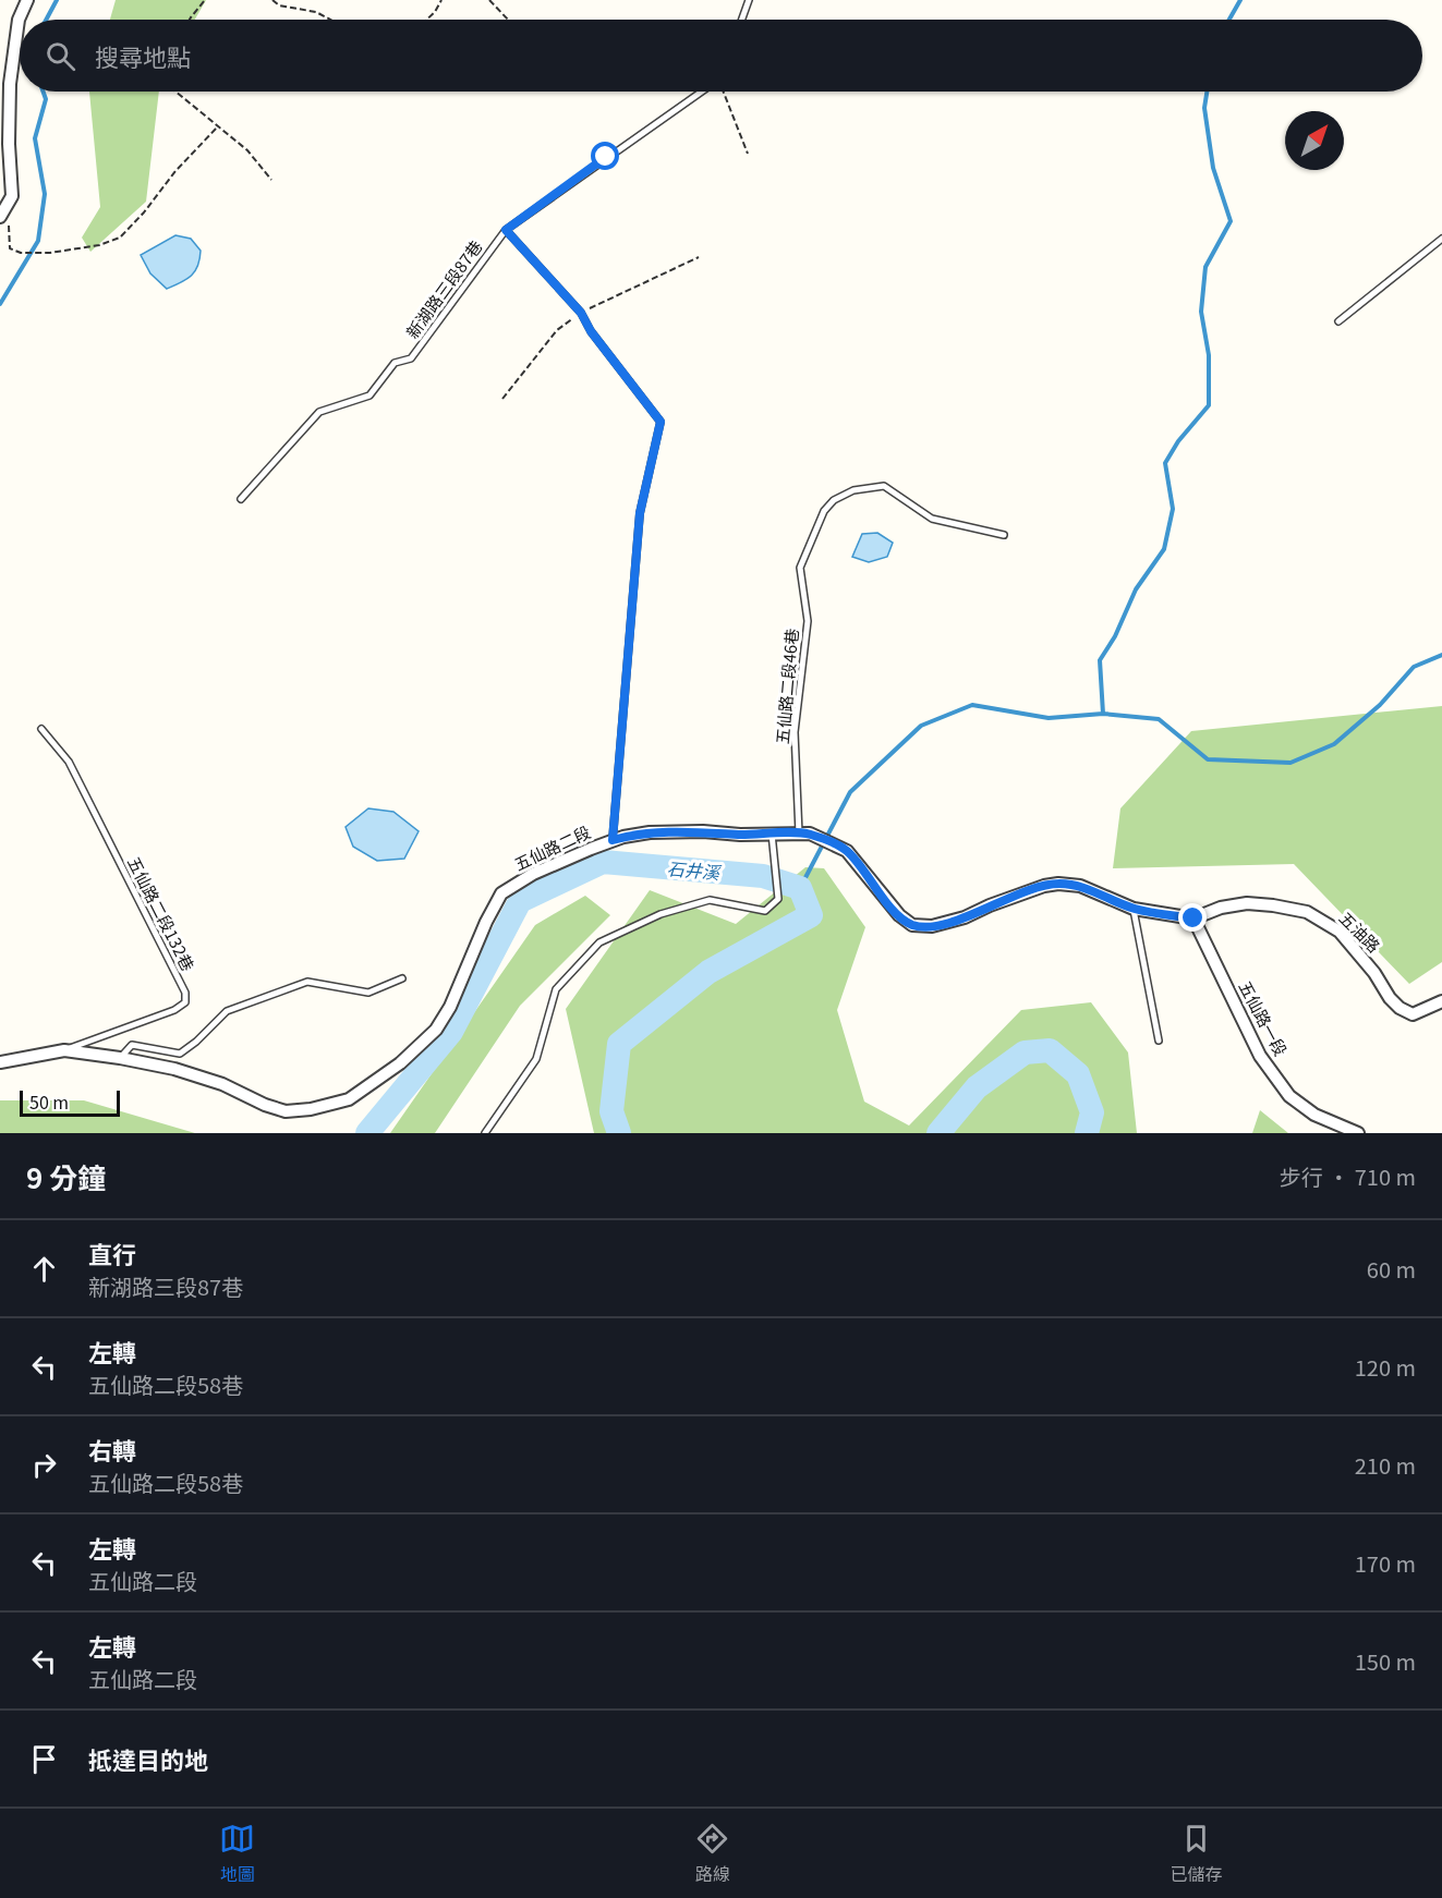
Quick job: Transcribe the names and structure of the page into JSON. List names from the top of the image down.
{
  "streets": {
    "street": ["五仙路二段", "五油路", "五仙路一段"],
    "lane": ["新湖路三段87巷", "五仙路二段46巷", "五仙路二段132巷"]
  },
  "crossings": [
    ["五仙路二段46巷", "五仙路二段"],
    ["五仙路二段", "五仙路二段132巷"],
    ["五仙路二段", "五油路"],
    ["五仙路二段", "五仙路一段"],
    ["五油路", "五仙路一段"]
  ],
  "water": ["石井溪"],
  "scale_bar": "50 m",
  "north": "top right",
  "page": {
    "search": "搜尋地點",
    "scale": "50 m",
    "heading": ["9 分鐘", "步行 · 710 m"],
    "list": [
      ["直行", "新湖路三段87巷", "60 m"],
      ["左轉", "五仙路二段58巷", "120 m"],
      ["右轉", "五仙路二段58巷", "210 m"],
      ["左轉", "五仙路二段", "170 m"],
      ["左轉", "五仙路二段", "150 m"],
      "抵達目的地"
    ],
    "nav": ["地圖", "路線", "已儲存"]
  }
}
